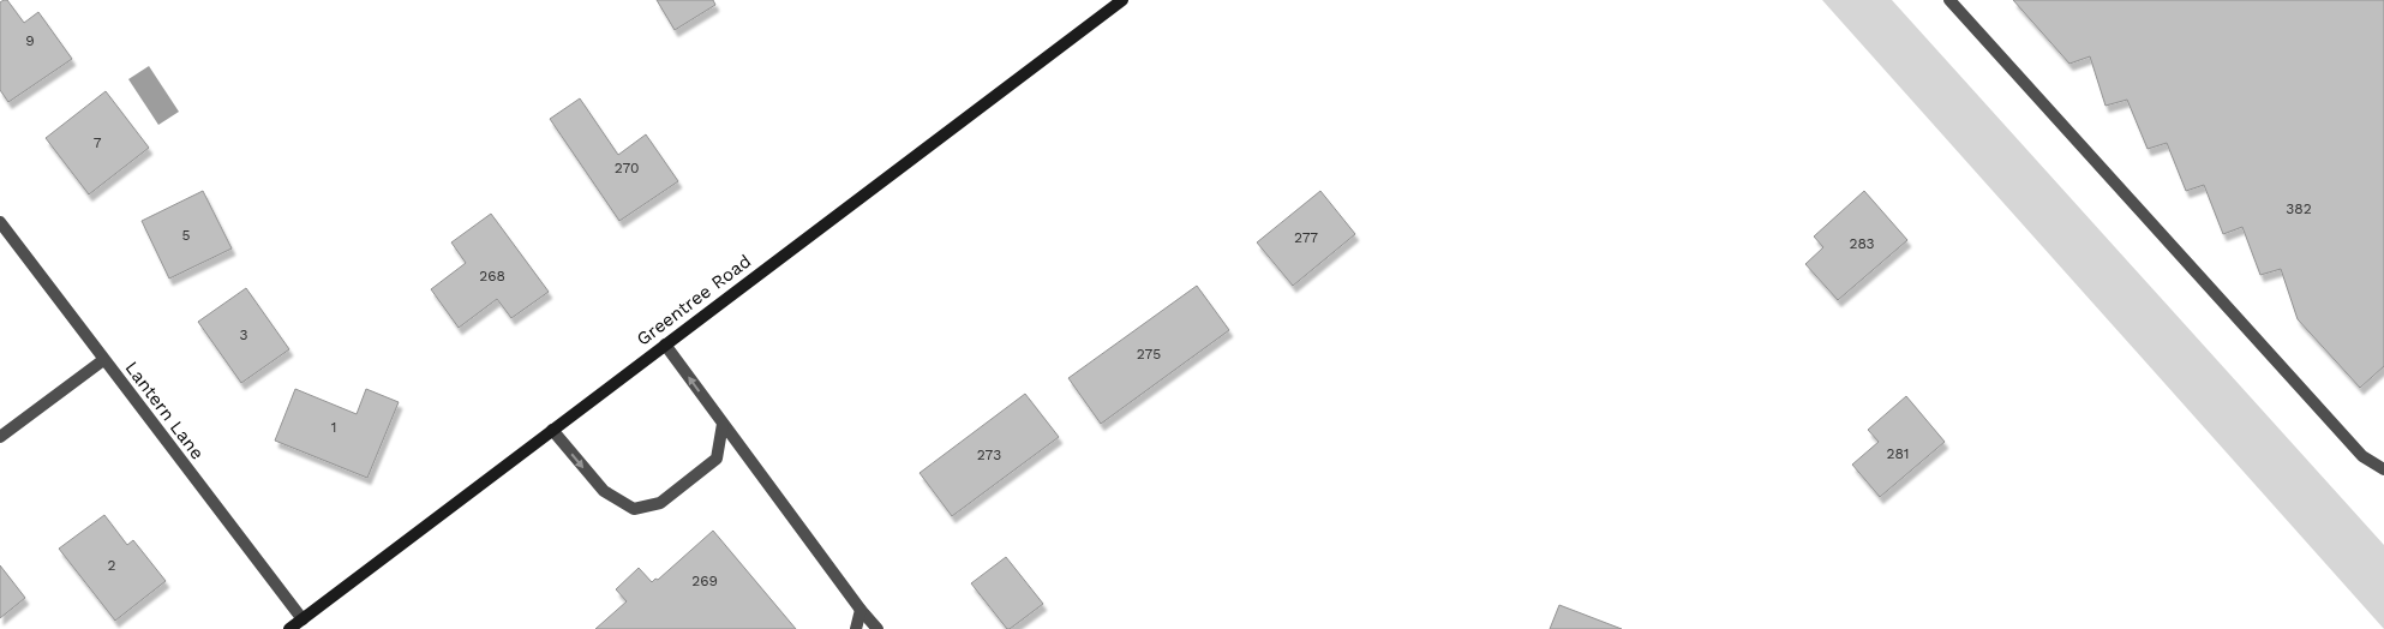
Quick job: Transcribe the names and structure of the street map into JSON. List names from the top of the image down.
{
  "streets": {
    "street": ["Greentree Road", "Lantern Lane"]
  },
  "crossings": [
    ["Greentree Road", "Lantern Lane"]
  ],
  "house_numbers": [
    "9",
    "7",
    "270",
    "382",
    "5",
    "277",
    "283",
    "268",
    "3",
    "275",
    "1",
    "281",
    "273",
    "2",
    "269"
  ]
}
